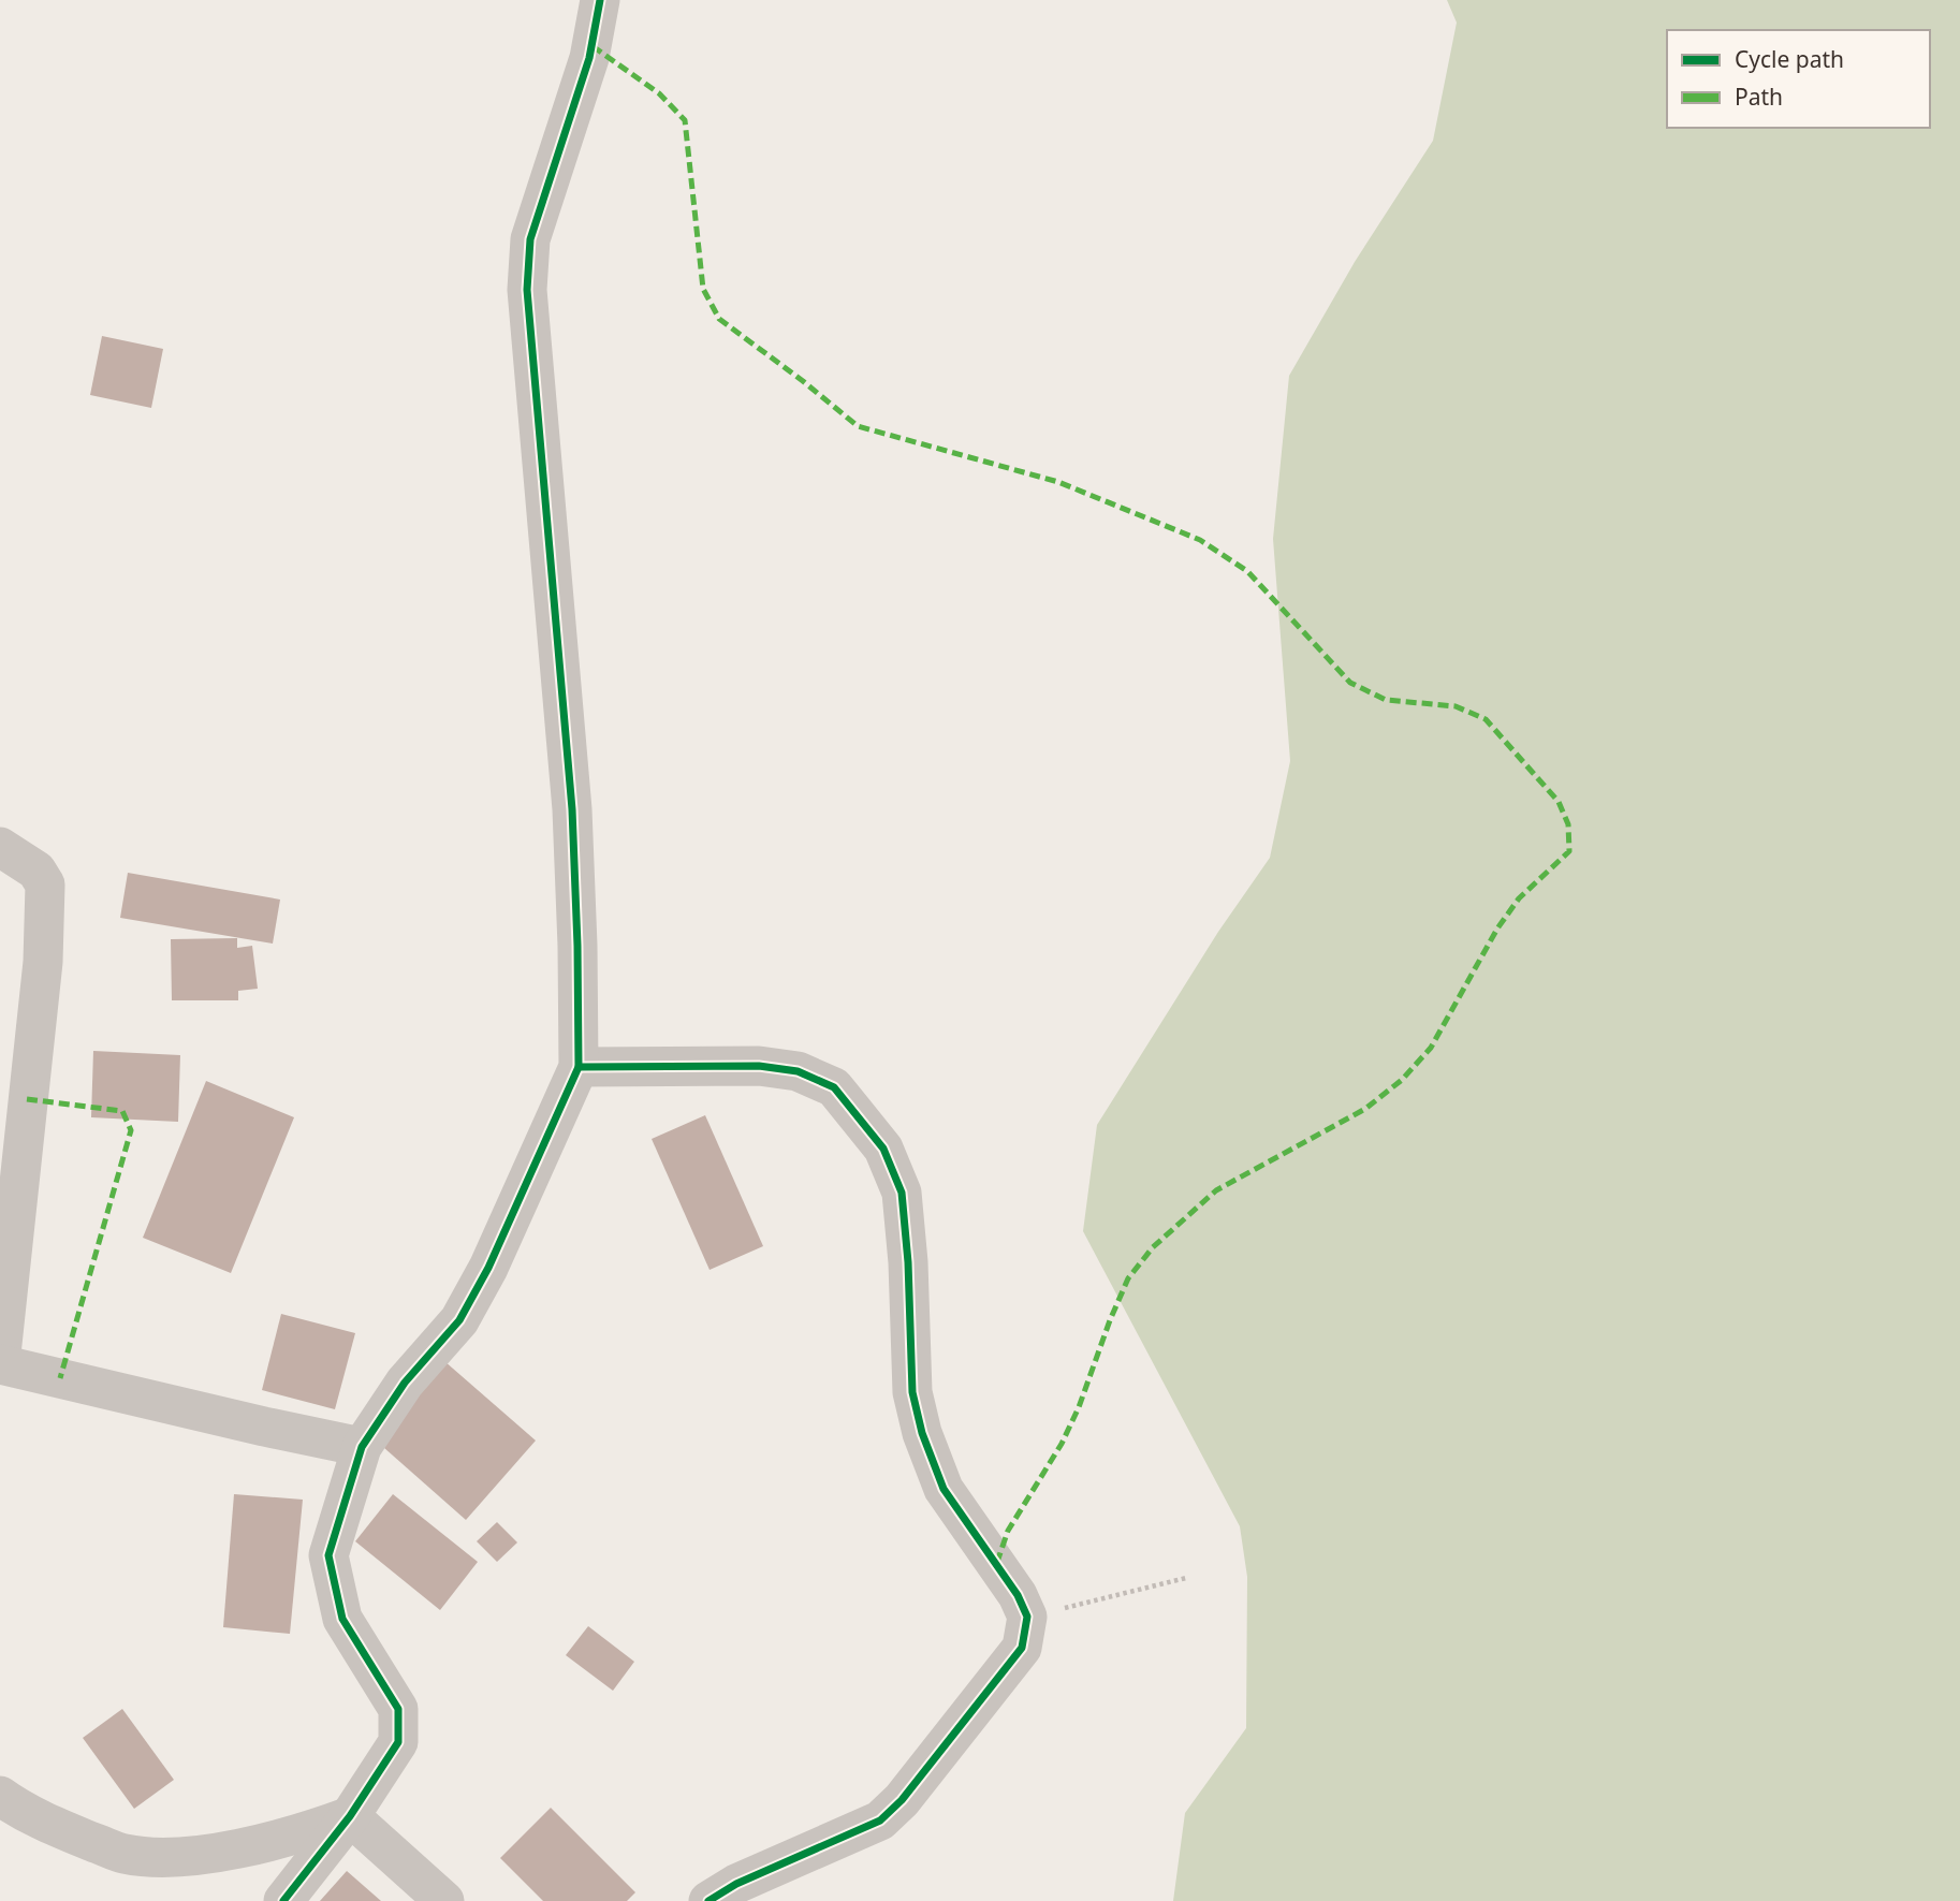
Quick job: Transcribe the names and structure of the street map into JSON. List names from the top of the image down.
{
  "legend": ["Cycle path", "Path"]
}
